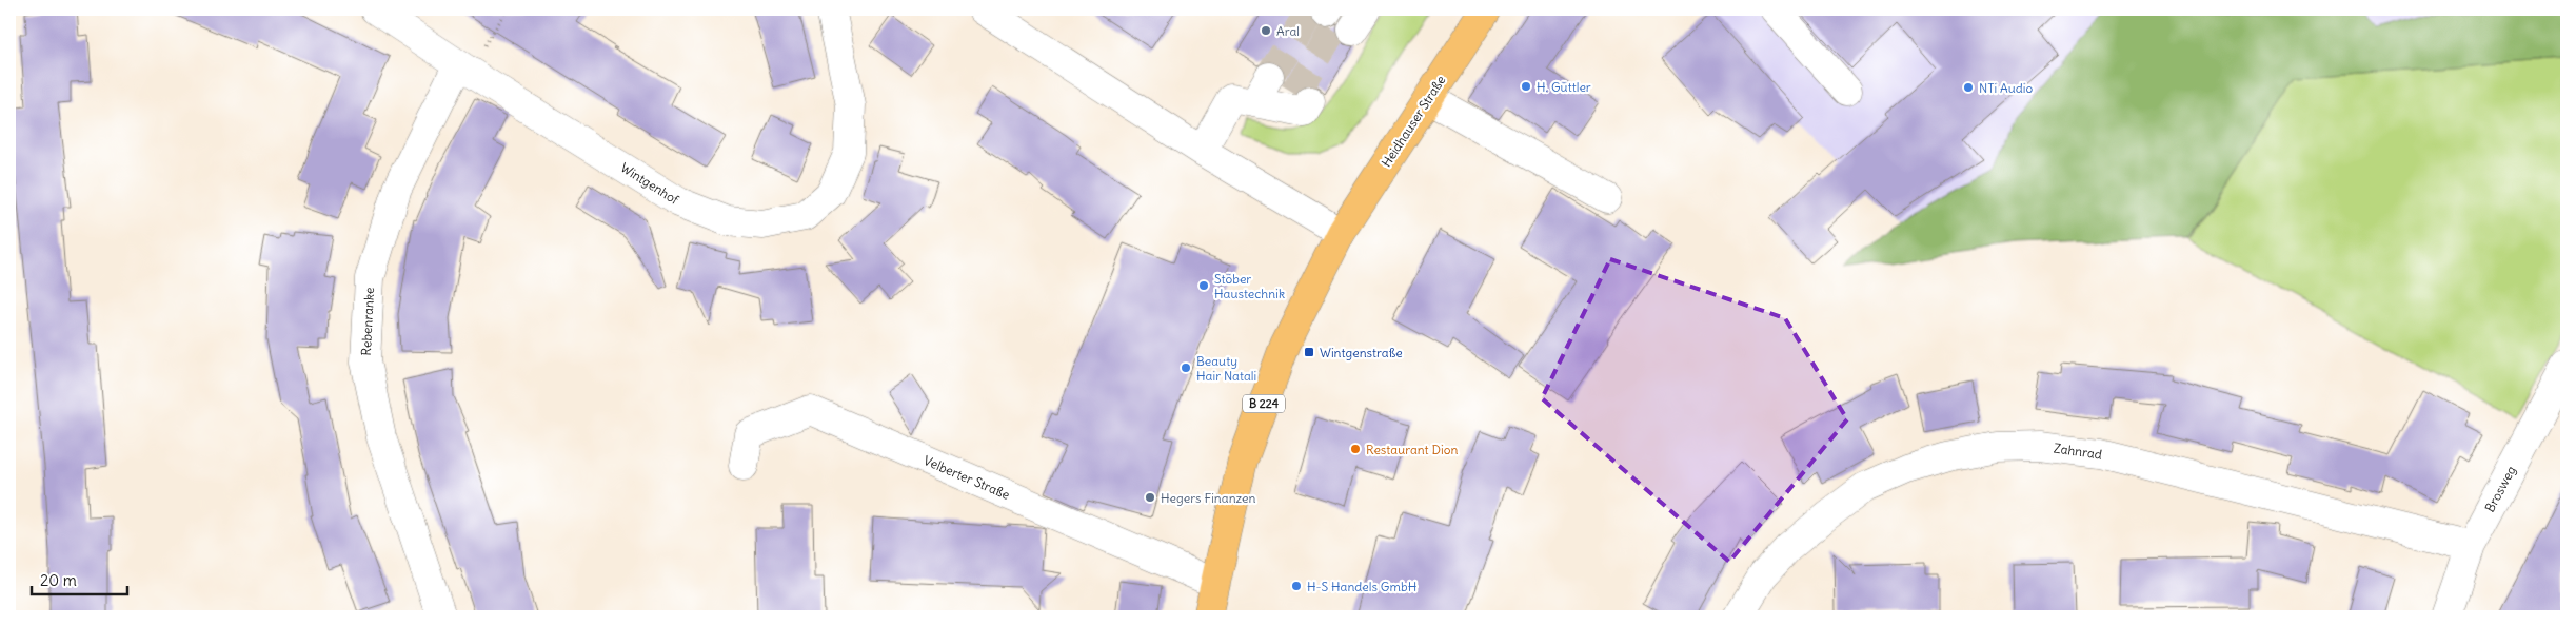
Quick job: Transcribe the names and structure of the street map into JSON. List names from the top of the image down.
{
  "streets": {
    "main road": ["Heidhauser Straße", "B 224"],
    "street": [
      "Wintgenhof",
      "Rebenranke",
      "Zahnrad",
      "Velberter Straße",
      "Brosweg"
    ]
  },
  "crossings": [
    ["Heidhauser Straße", "B 224"],
    ["Wintgenhof", "Rebenranke"],
    ["B 224", "Velberter Straße"],
    ["Zahnrad", "Brosweg"]
  ],
  "places": {
    "other": [
      "Aral",
      "H. Güttler",
      "NTi Audio",
      "Stöber Haustechnik",
      "Beauty Hair Natali",
      "Restaurant Dion",
      "Hegers Finanzen",
      "H-S Handels GmbH"
    ],
    "transit": ["Wintgenstraße"]
  },
  "scale_bar": "20 m"
}
